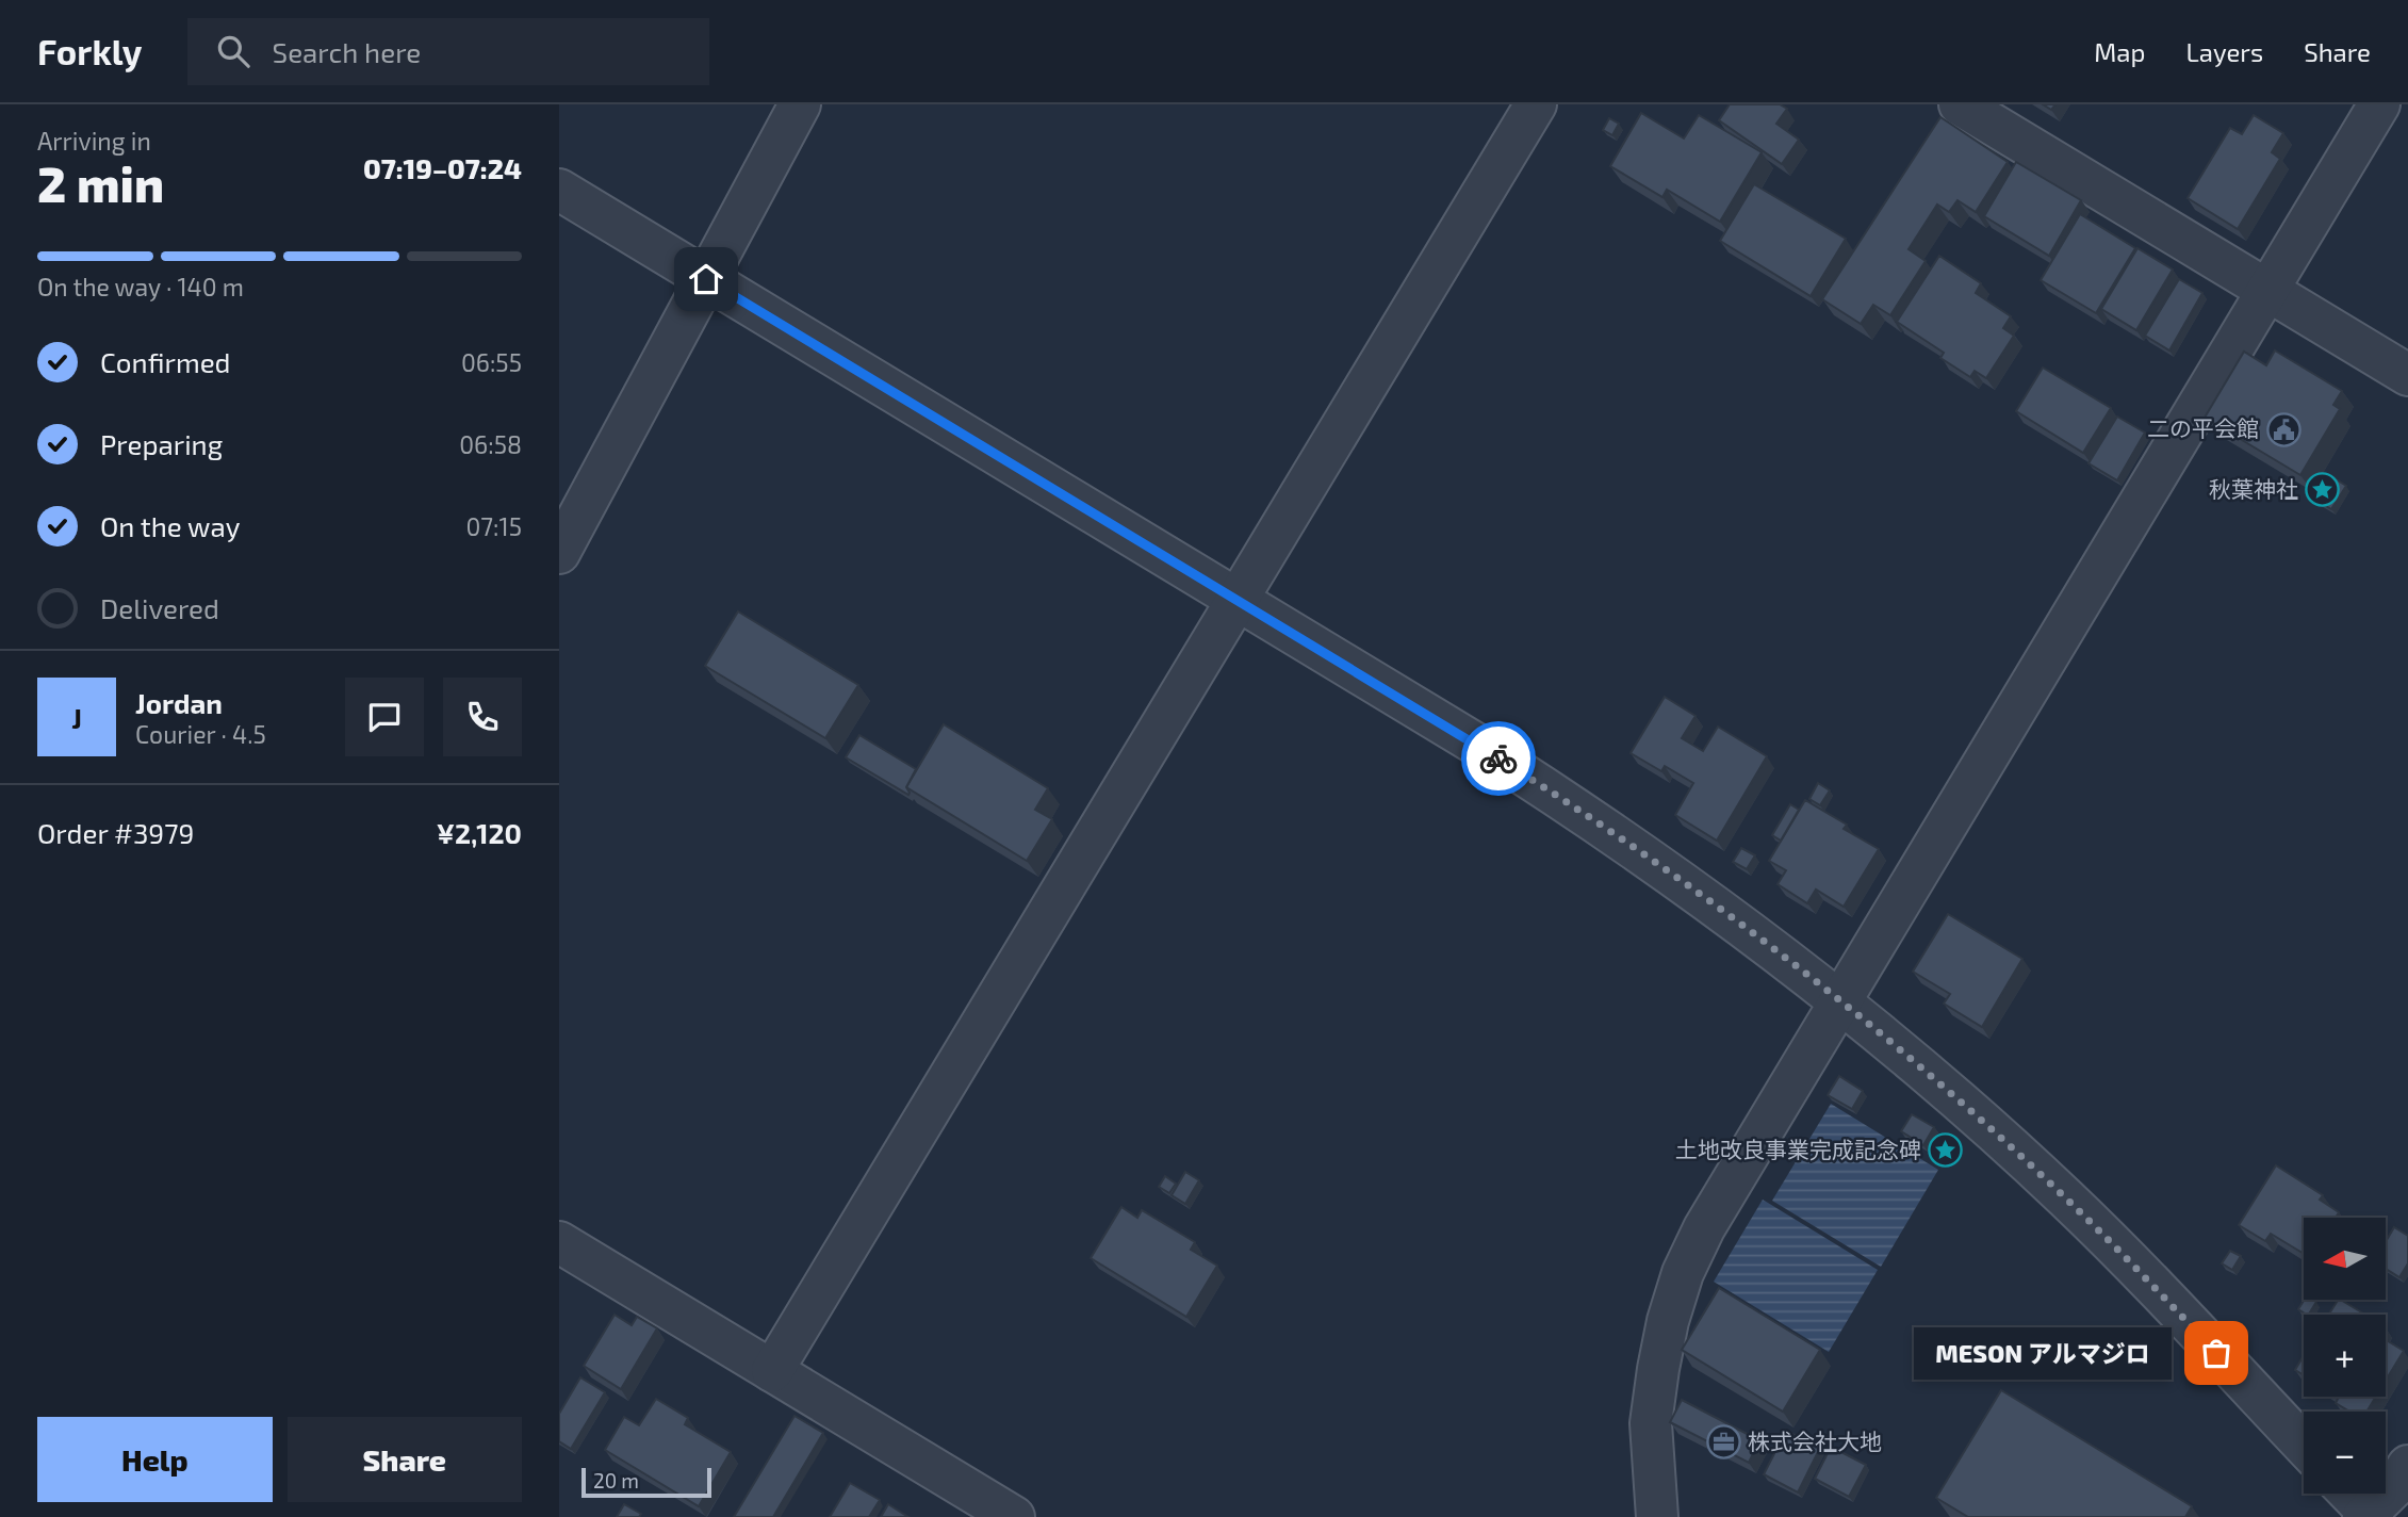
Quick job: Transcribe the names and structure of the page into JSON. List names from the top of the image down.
{
  "places": {
    "public building": ["二の平会館"],
    "place": ["秋葉神社", "土地改良事業完成記念碑"],
    "other": ["MESON アルマジロ"],
    "office": ["株式会社大地"]
  },
  "scale_bar": "20 m",
  "north": "left",
  "page": {
    "header": "Forkly",
    "search": "Search here",
    "nav": ["Map", "Layers", "Share"],
    "heading": ["2 min", "Arriving in", "07:19–07:24"],
    "panel": [
      "Jordan",
      "Courier · 4.5",
      "Order #3979",
      "¥2,120"
    ],
    "bar": "On the way · 140 m",
    "list": [
      ["Confirmed", "06:55"],
      ["Preparing", "06:58"],
      ["On the way", "07:15"],
      "Delivered"
    ],
    "round": "J",
    "map_buttons": ["+", "−"],
    "bubble": "MESON アルマジロ",
    "buttons": ["Help", "Share"],
    "scale": "20 m"
  }
}
